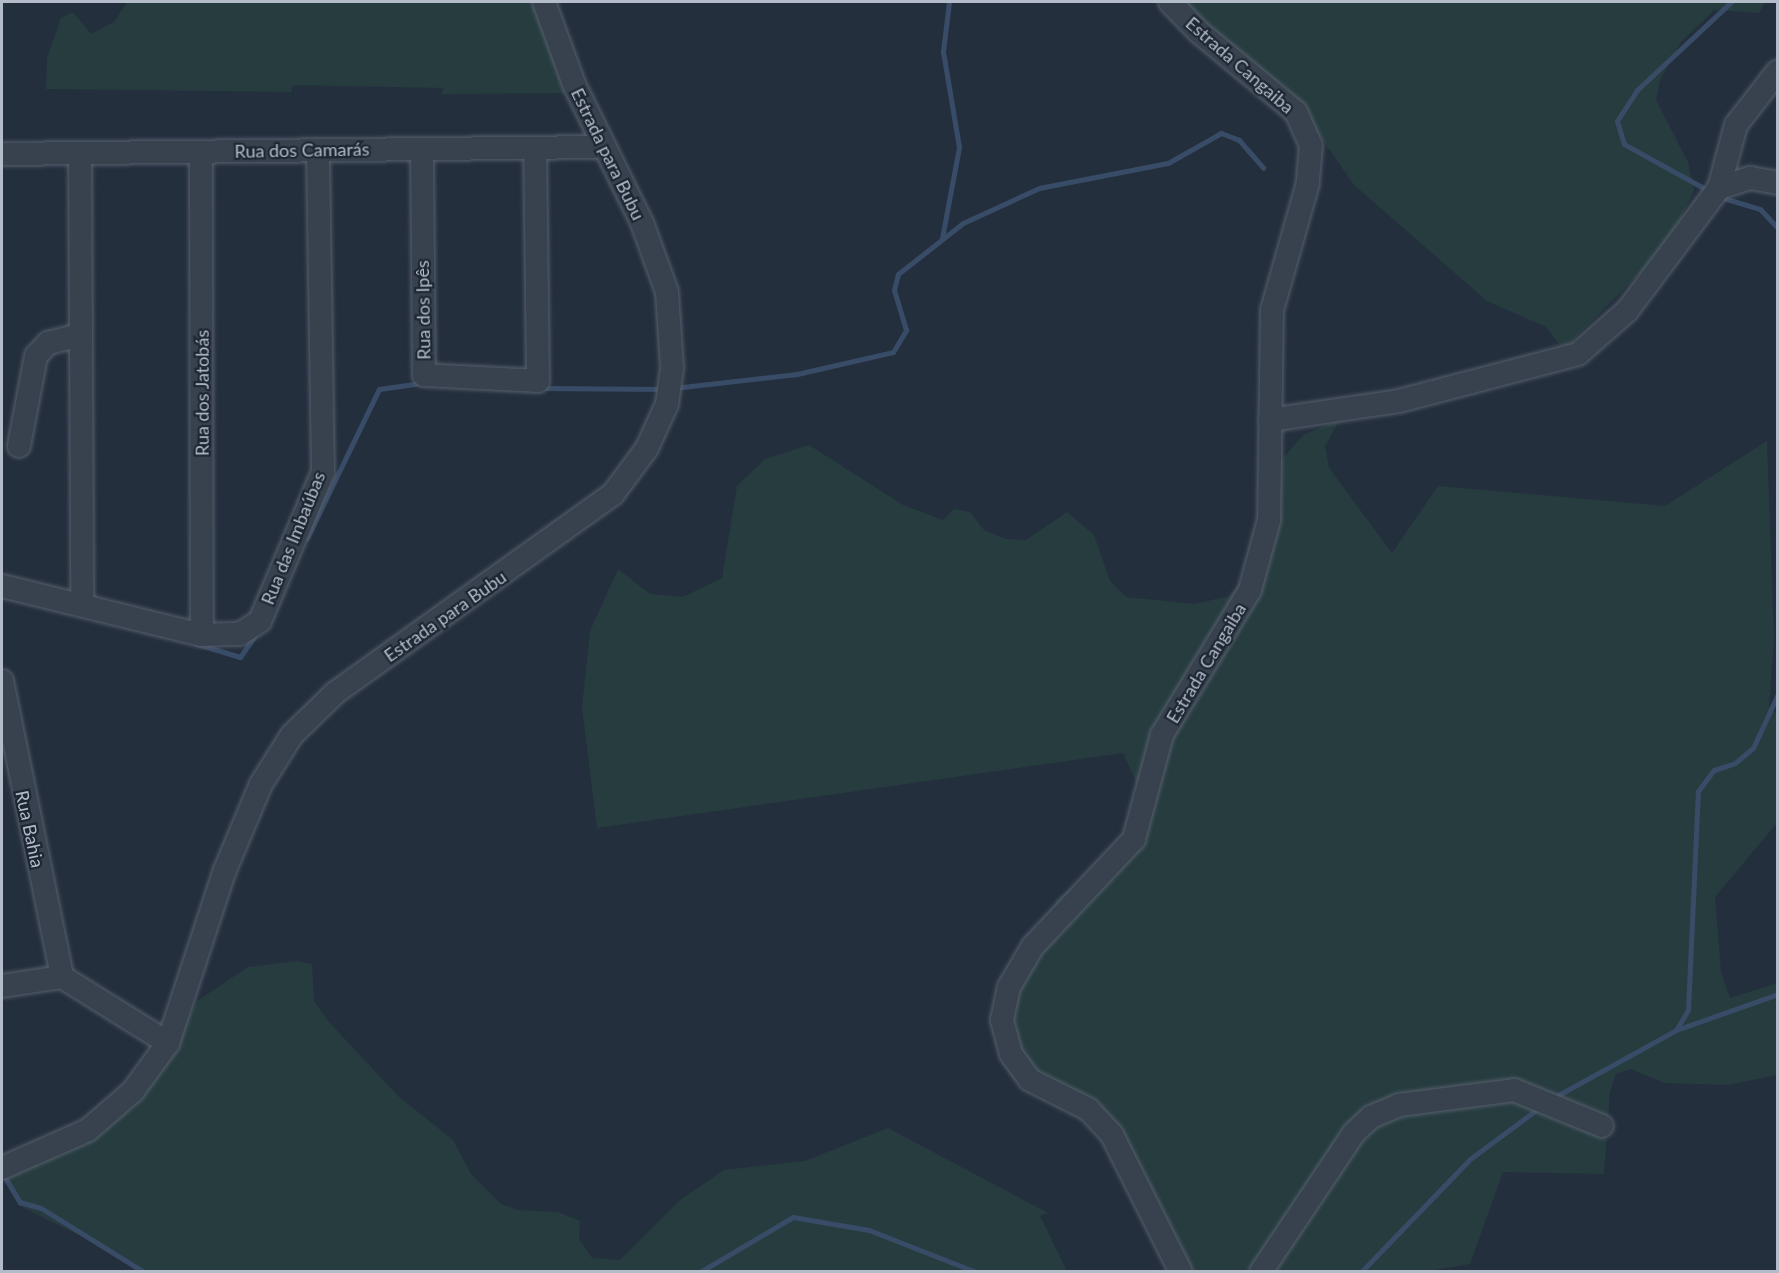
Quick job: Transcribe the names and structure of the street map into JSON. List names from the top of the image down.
{
  "streets": {
    "street": [
      "Estrada Cangaiba",
      "Rua dos Camarás",
      "Estrada para Bubu",
      "Rua dos Ipês",
      "Rua dos Jatobás",
      "Rua das Imbaúbas",
      "Rua Bahia"
    ]
  },
  "crossings": [
    ["Rua dos Camarás", "Estrada para Bubu"],
    ["Rua dos Camarás", "Rua dos Ipês"],
    ["Rua dos Camarás", "Rua dos Jatobás"],
    ["Rua dos Camarás", "Rua das Imbaúbas"],
    ["Rua dos Jatobás", "Rua das Imbaúbas"]
  ]
}
